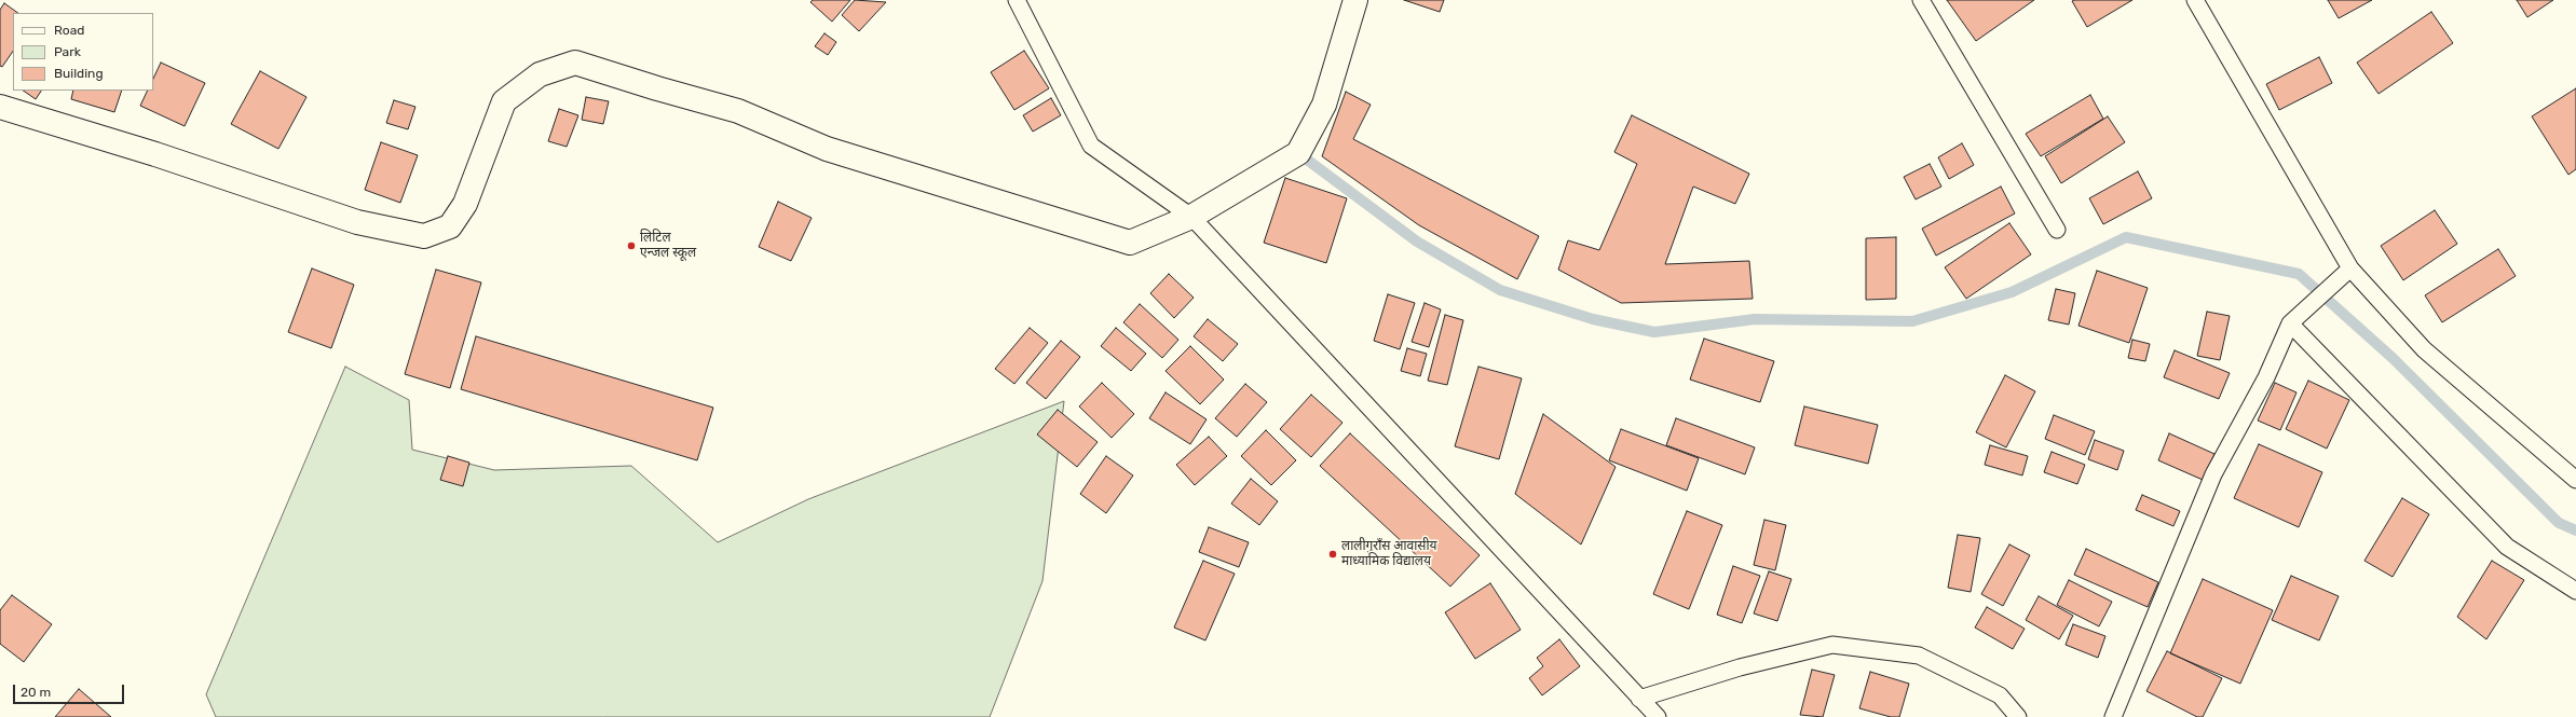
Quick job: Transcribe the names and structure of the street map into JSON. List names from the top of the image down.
{
  "places": ["लिटिल एन्जल स्कूल", "लालीगुराँस आवासीय माध्यामिक विद्यालय"],
  "legend": ["Road", "Park", "Building"],
  "scale_bar": "20 m"
}
